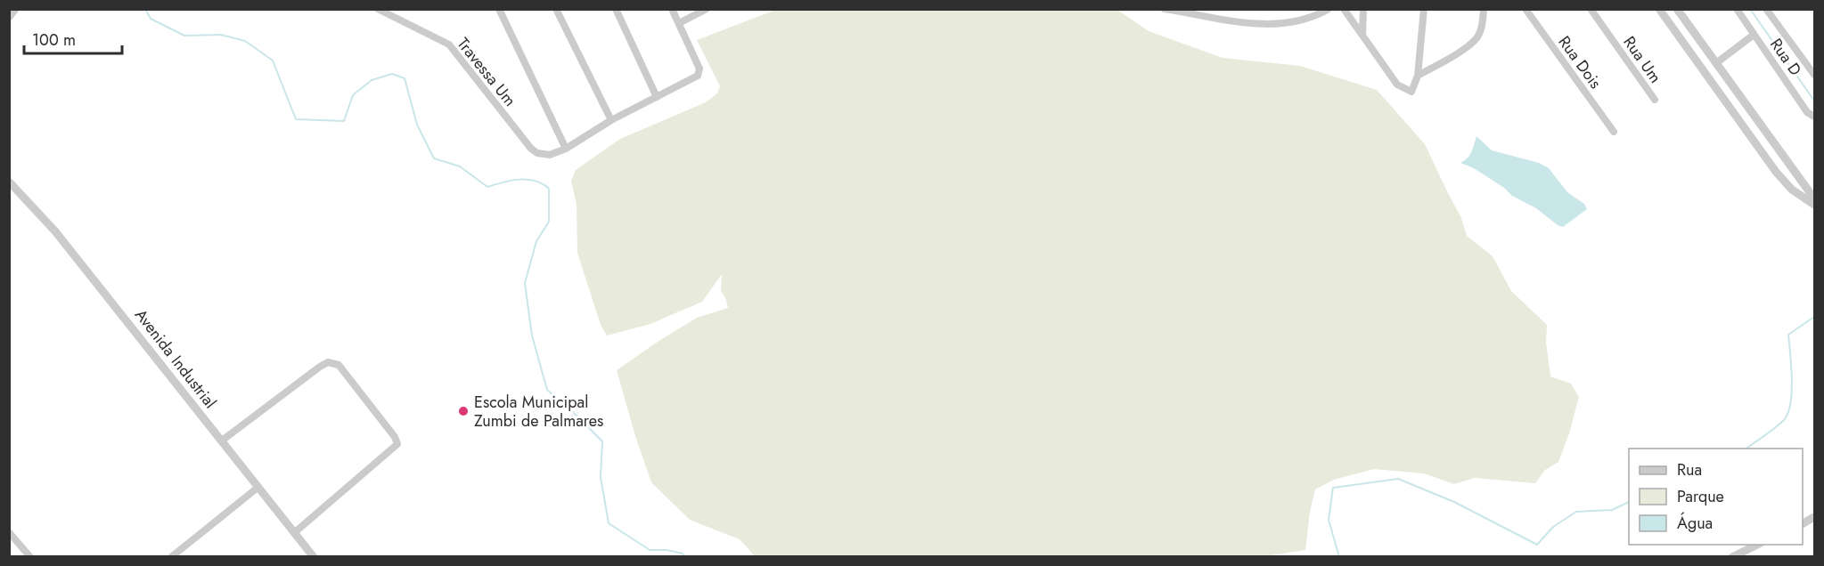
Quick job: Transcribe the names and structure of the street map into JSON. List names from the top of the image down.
{
  "streets": {
    "street": [
      "Rua D",
      "Rua Um",
      "Rua Dois",
      "Travessa Um",
      "Avenida Industrial"
    ]
  },
  "places": ["Escola Municipal Zumbi de Palmares"],
  "legend": ["Rua", "Parque", "Água"],
  "scale_bar": "100 m"
}
